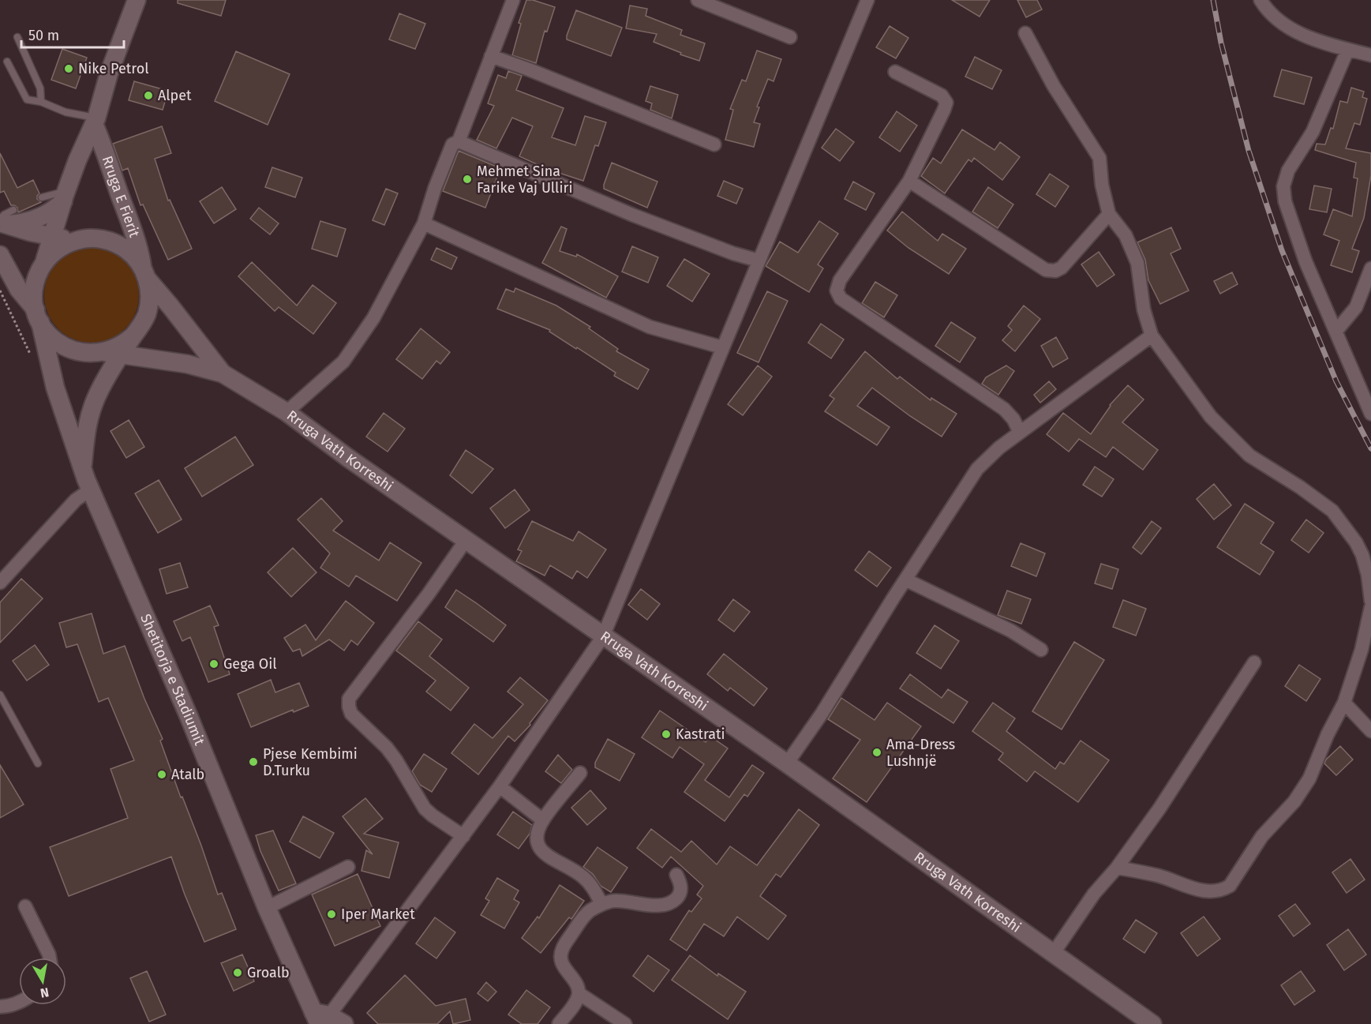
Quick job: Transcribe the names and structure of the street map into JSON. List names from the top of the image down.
{
  "streets": {
    "main road": ["Rruga E Fierit", "Rruga Vath Korreshi", "Shetitorja e Stadiumit"]
  },
  "crossings": [
    ["Rruga E Fierit", "Rruga Vath Korreshi"],
    ["Rruga E Fierit", "Shetitorja e Stadiumit"],
    ["Rruga Vath Korreshi", "Shetitorja e Stadiumit"]
  ],
  "places": [
    "Nike Petrol",
    "Alpet",
    "Mehmet Sina Farike Vaj Ulliri",
    "Gega Oil",
    "Kastrati",
    "Ama-Dress Lushnjë",
    "Pjese Kembimi D.Turku",
    "Atalb",
    "Iper Market",
    "Groalb"
  ],
  "scale_bar": "50 m",
  "north": "bottom"
}
